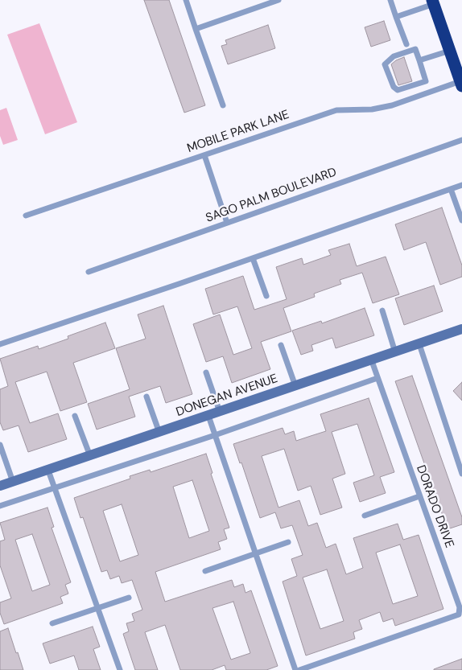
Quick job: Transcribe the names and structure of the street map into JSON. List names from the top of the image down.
{
  "streets": {
    "street": ["DONEGAN AVENUE"],
    "lane": ["MOBILE PARK LANE", "SAGO PALM BOULEVARD", "DORADO DRIVE"]
  },
  "crossings": [
    ["DONEGAN AVENUE", "DORADO DRIVE"]
  ]
}
